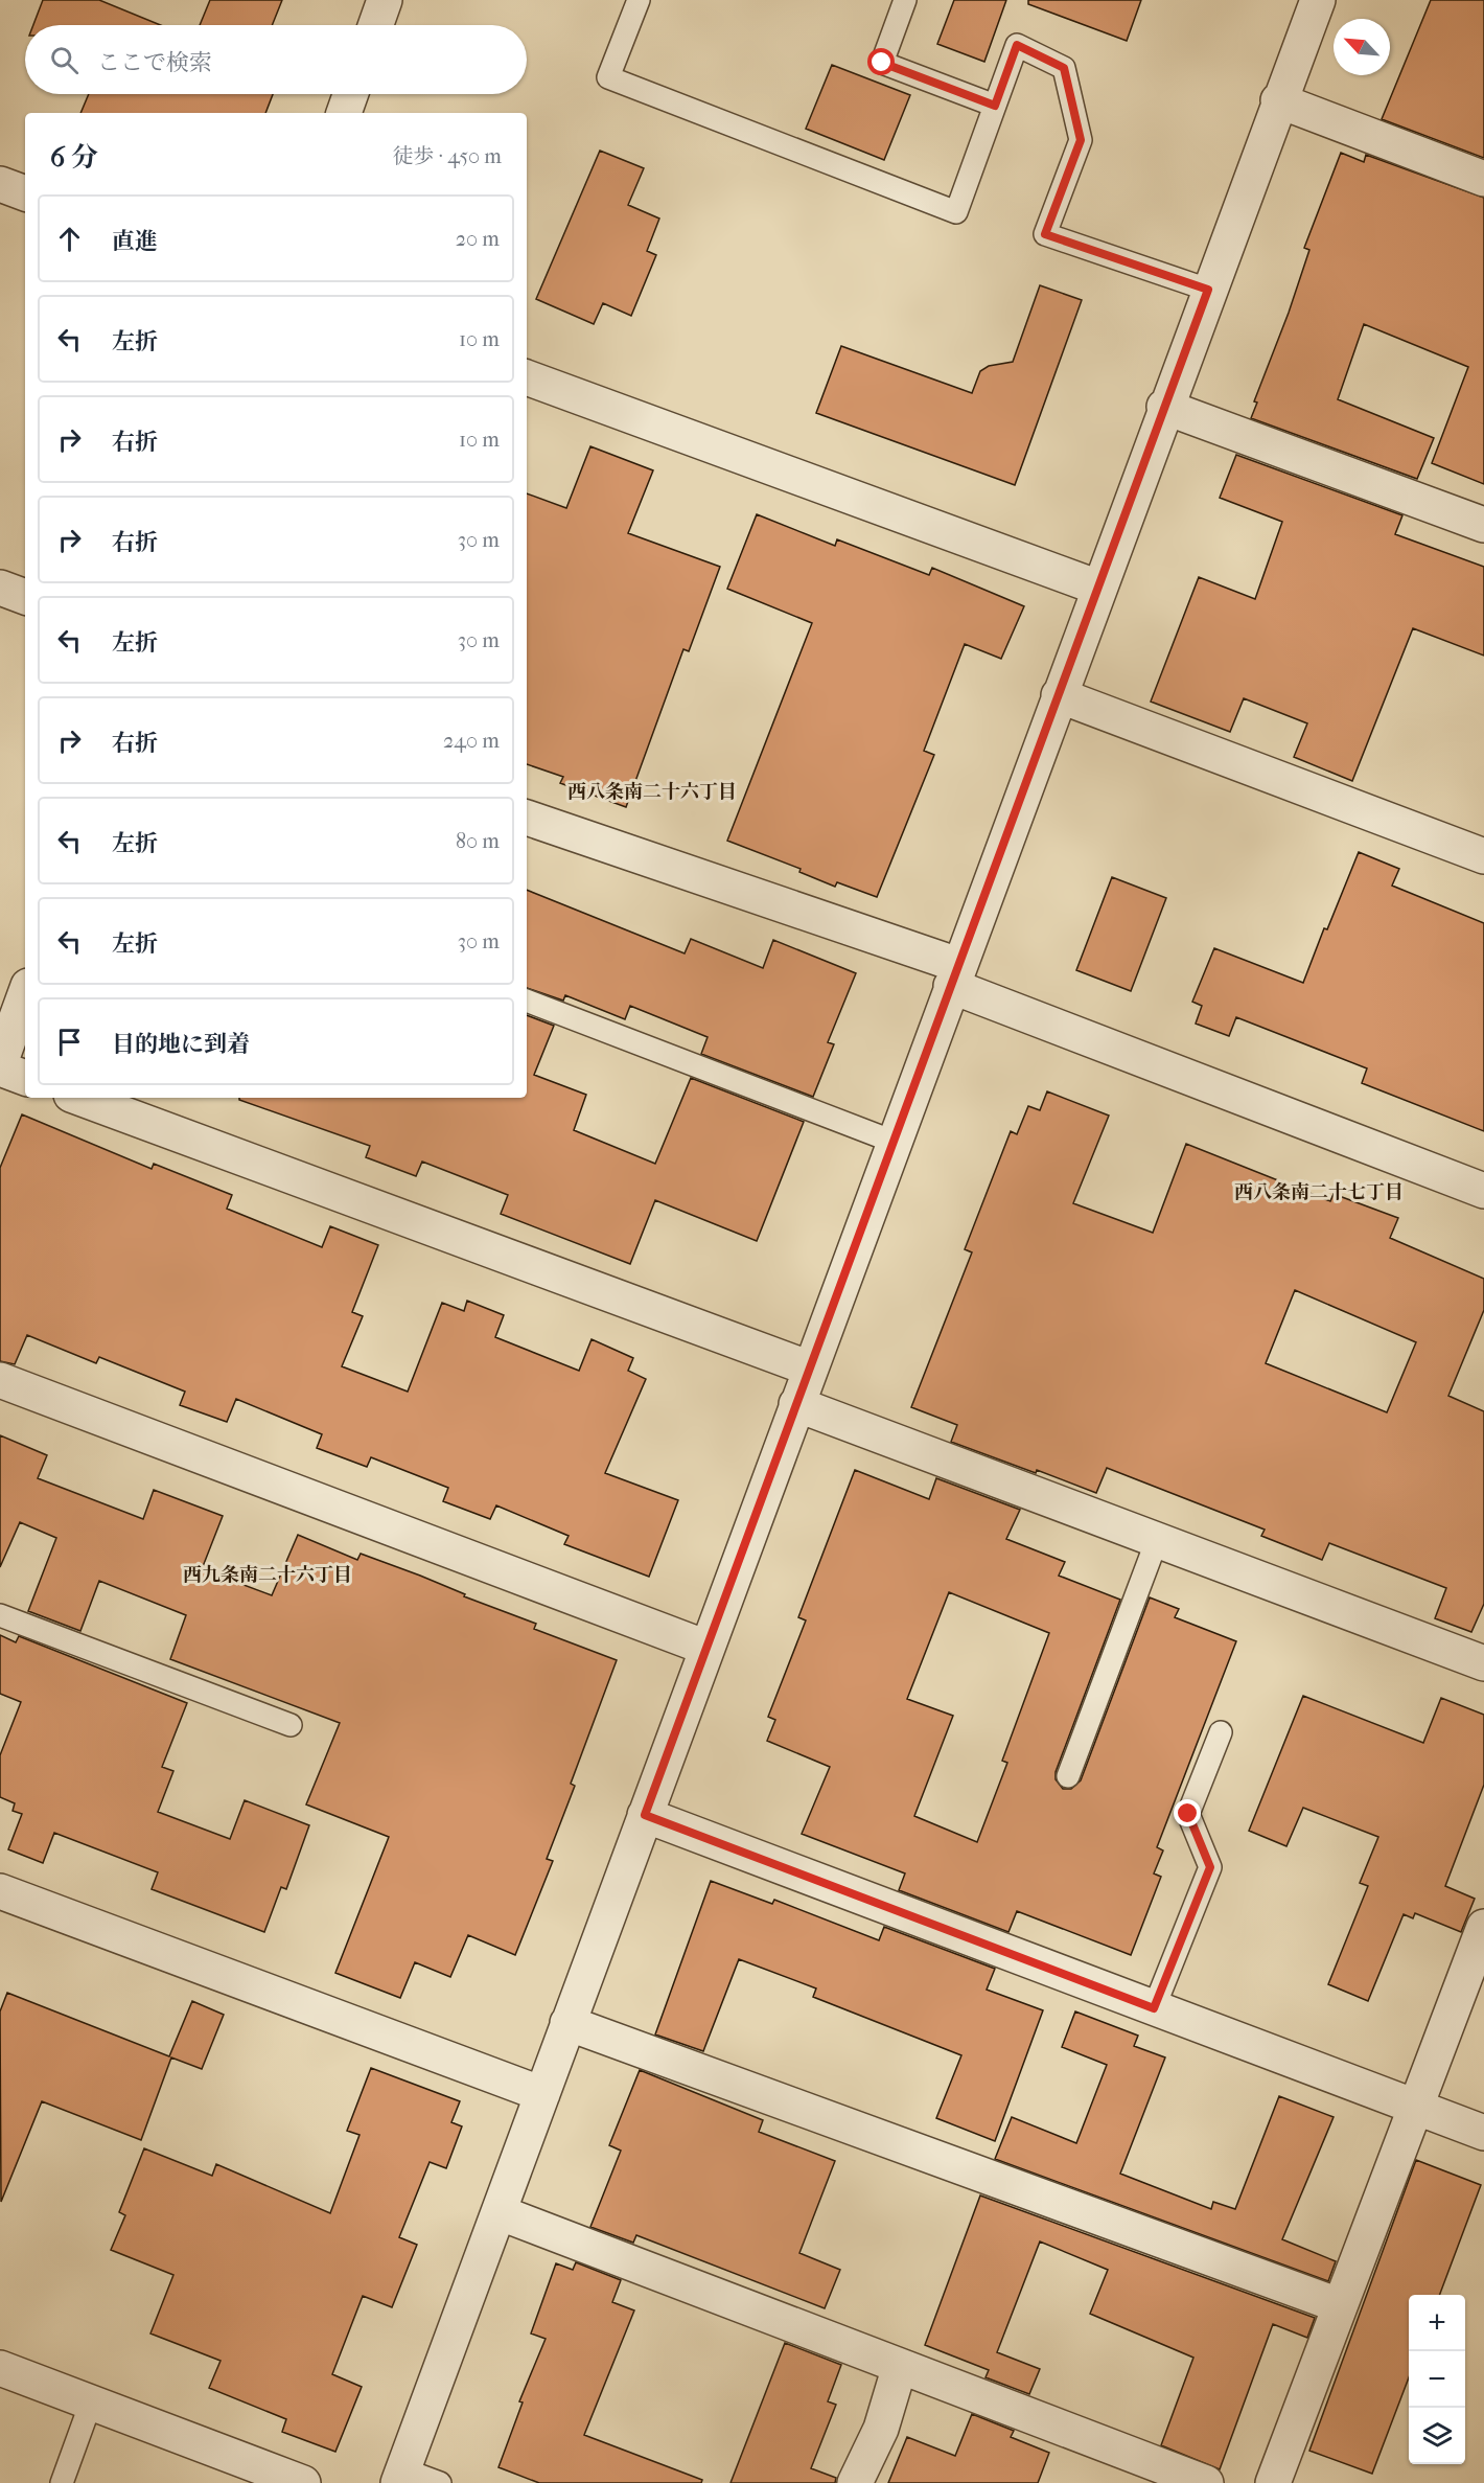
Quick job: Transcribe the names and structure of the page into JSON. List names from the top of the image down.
{
  "districts": ["西八条南二十六丁目", "西八条南二十七丁目", "西九条南二十六丁目"],
  "north": "top left",
  "page": {
    "search": "ここで検索",
    "heading": ["6 分", "徒歩 · 450 m"],
    "list": [
      ["直進", "20 m"],
      ["左折", "10 m"],
      ["右折", "10 m"],
      ["右折", "30 m"],
      ["左折", "30 m"],
      ["右折", "240 m"],
      ["左折", "80 m"],
      ["左折", "30 m"],
      "目的地に到着"
    ],
    "map_buttons": ["+", "−"]
  }
}
